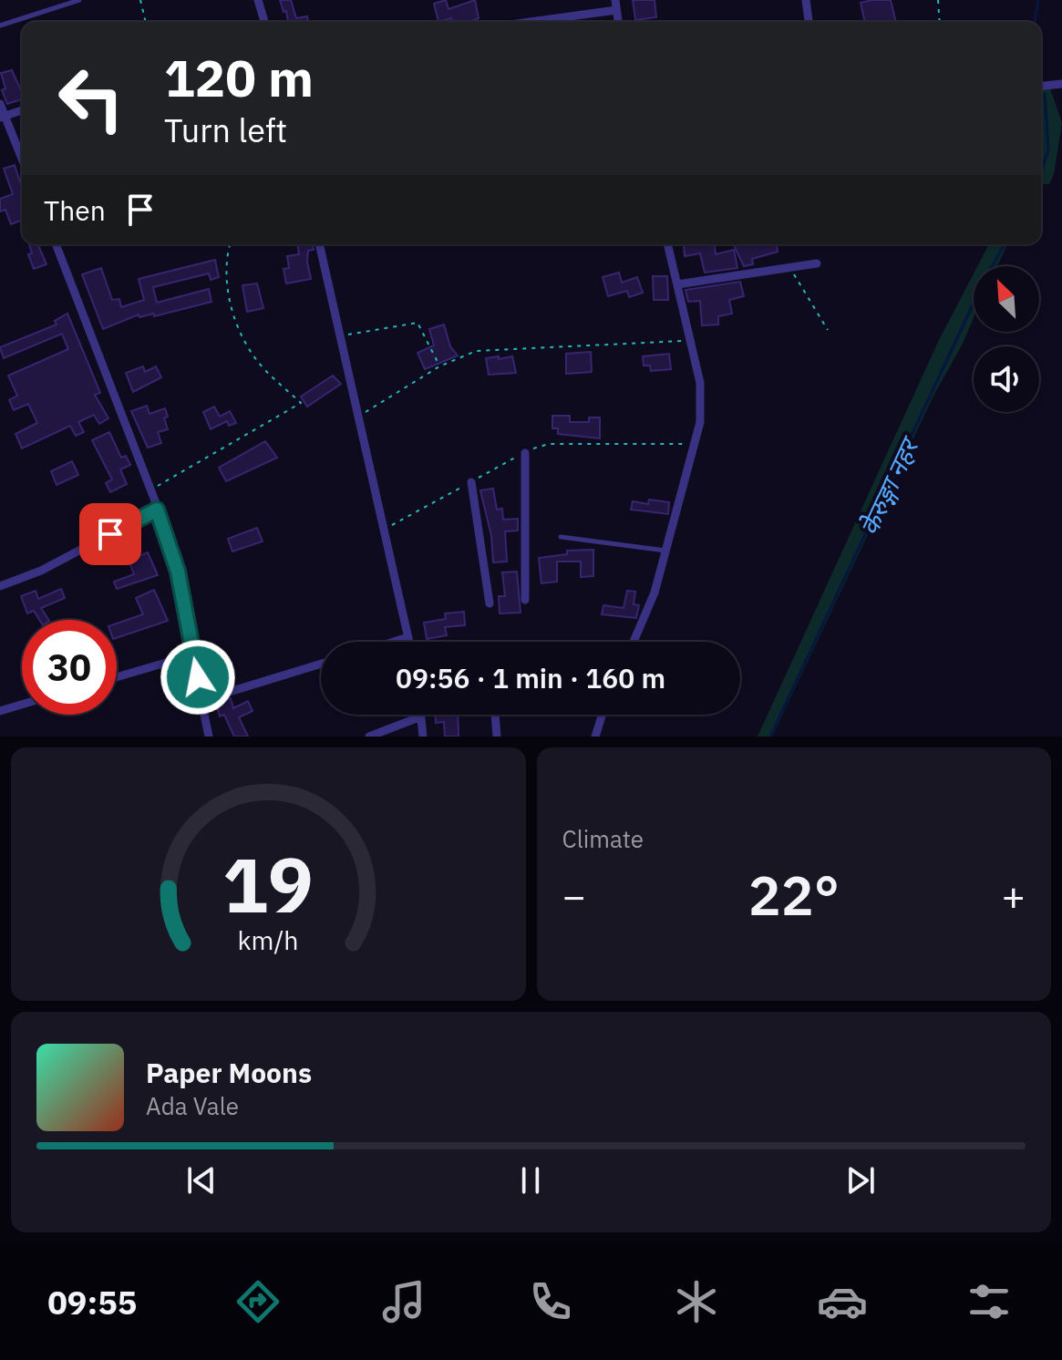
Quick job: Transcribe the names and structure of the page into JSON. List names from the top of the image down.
{
  "water": ["केेरुङ्गा नहर"],
  "north": "top left",
  "page": {
    "turn": ["120 m", "Turn left"],
    "then": "Then",
    "limit": "30",
    "trip": "09:56 · 1 min · 160 m",
    "tile": "Climate",
    "heat": ["−", "22°", "+"],
    "song": ["Paper Moons", "Ada Vale"],
    "tabs": "09:55",
    "gauge": ["19", "km/h"]
  }
}
